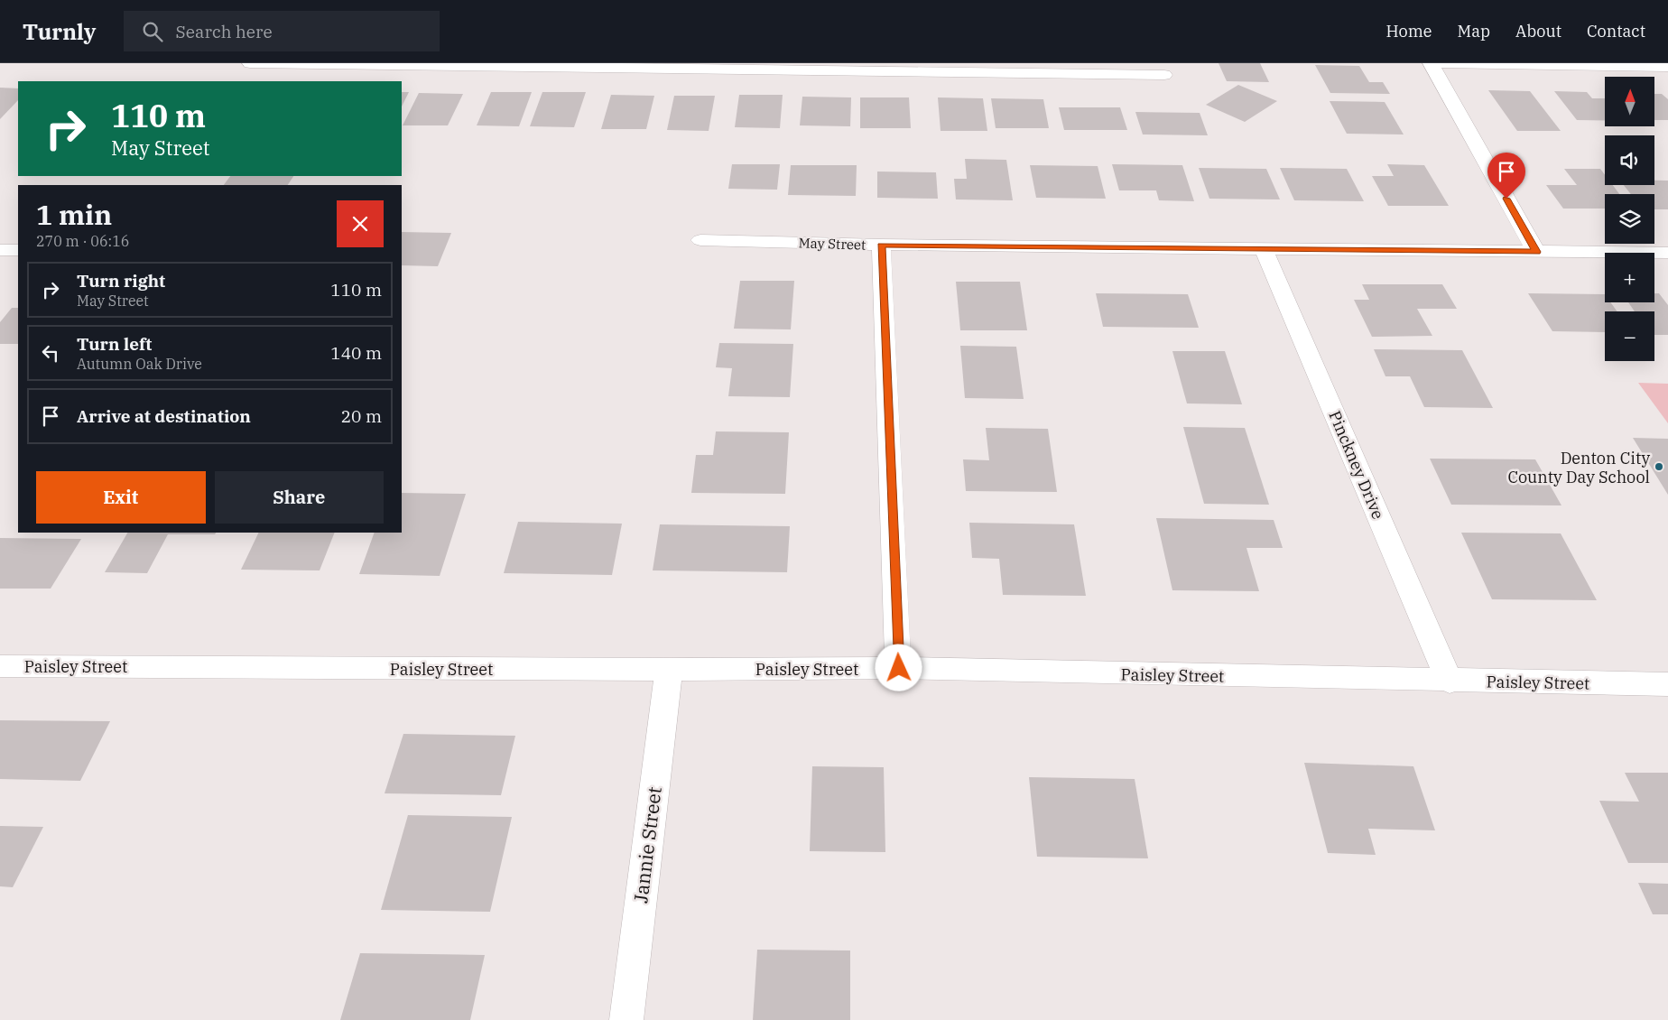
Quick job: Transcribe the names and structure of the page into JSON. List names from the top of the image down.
{
  "streets": {
    "street": [
      "May Street",
      "Pinckney Drive",
      "Paisley Street",
      "Jannie Street"
    ]
  },
  "crossings": [
    ["May Street", "Pinckney Drive"],
    ["Pinckney Drive", "Paisley Street"],
    ["Paisley Street", "Jannie Street"]
  ],
  "places": ["Denton City County Day School"],
  "north": "top",
  "page": {
    "header": "Turnly",
    "search": "Search here",
    "nav": [
      "Home",
      "Map",
      "About",
      "Contact"
    ],
    "map_buttons": ["+", "−"],
    "turn": ["110 m", "May Street"],
    "heading": ["1 min", "270 m · 06:16"],
    "list": [
      {
        "name": "Turn right",
        "note": "May Street",
        "value": "110 m"
      },
      {
        "name": "Turn left",
        "note": "Autumn Oak Drive",
        "value": "140 m"
      },
      {
        "name": "Arrive at destination",
        "value": "20 m"
      }
    ],
    "buttons": ["Exit", "Share"]
  }
}
